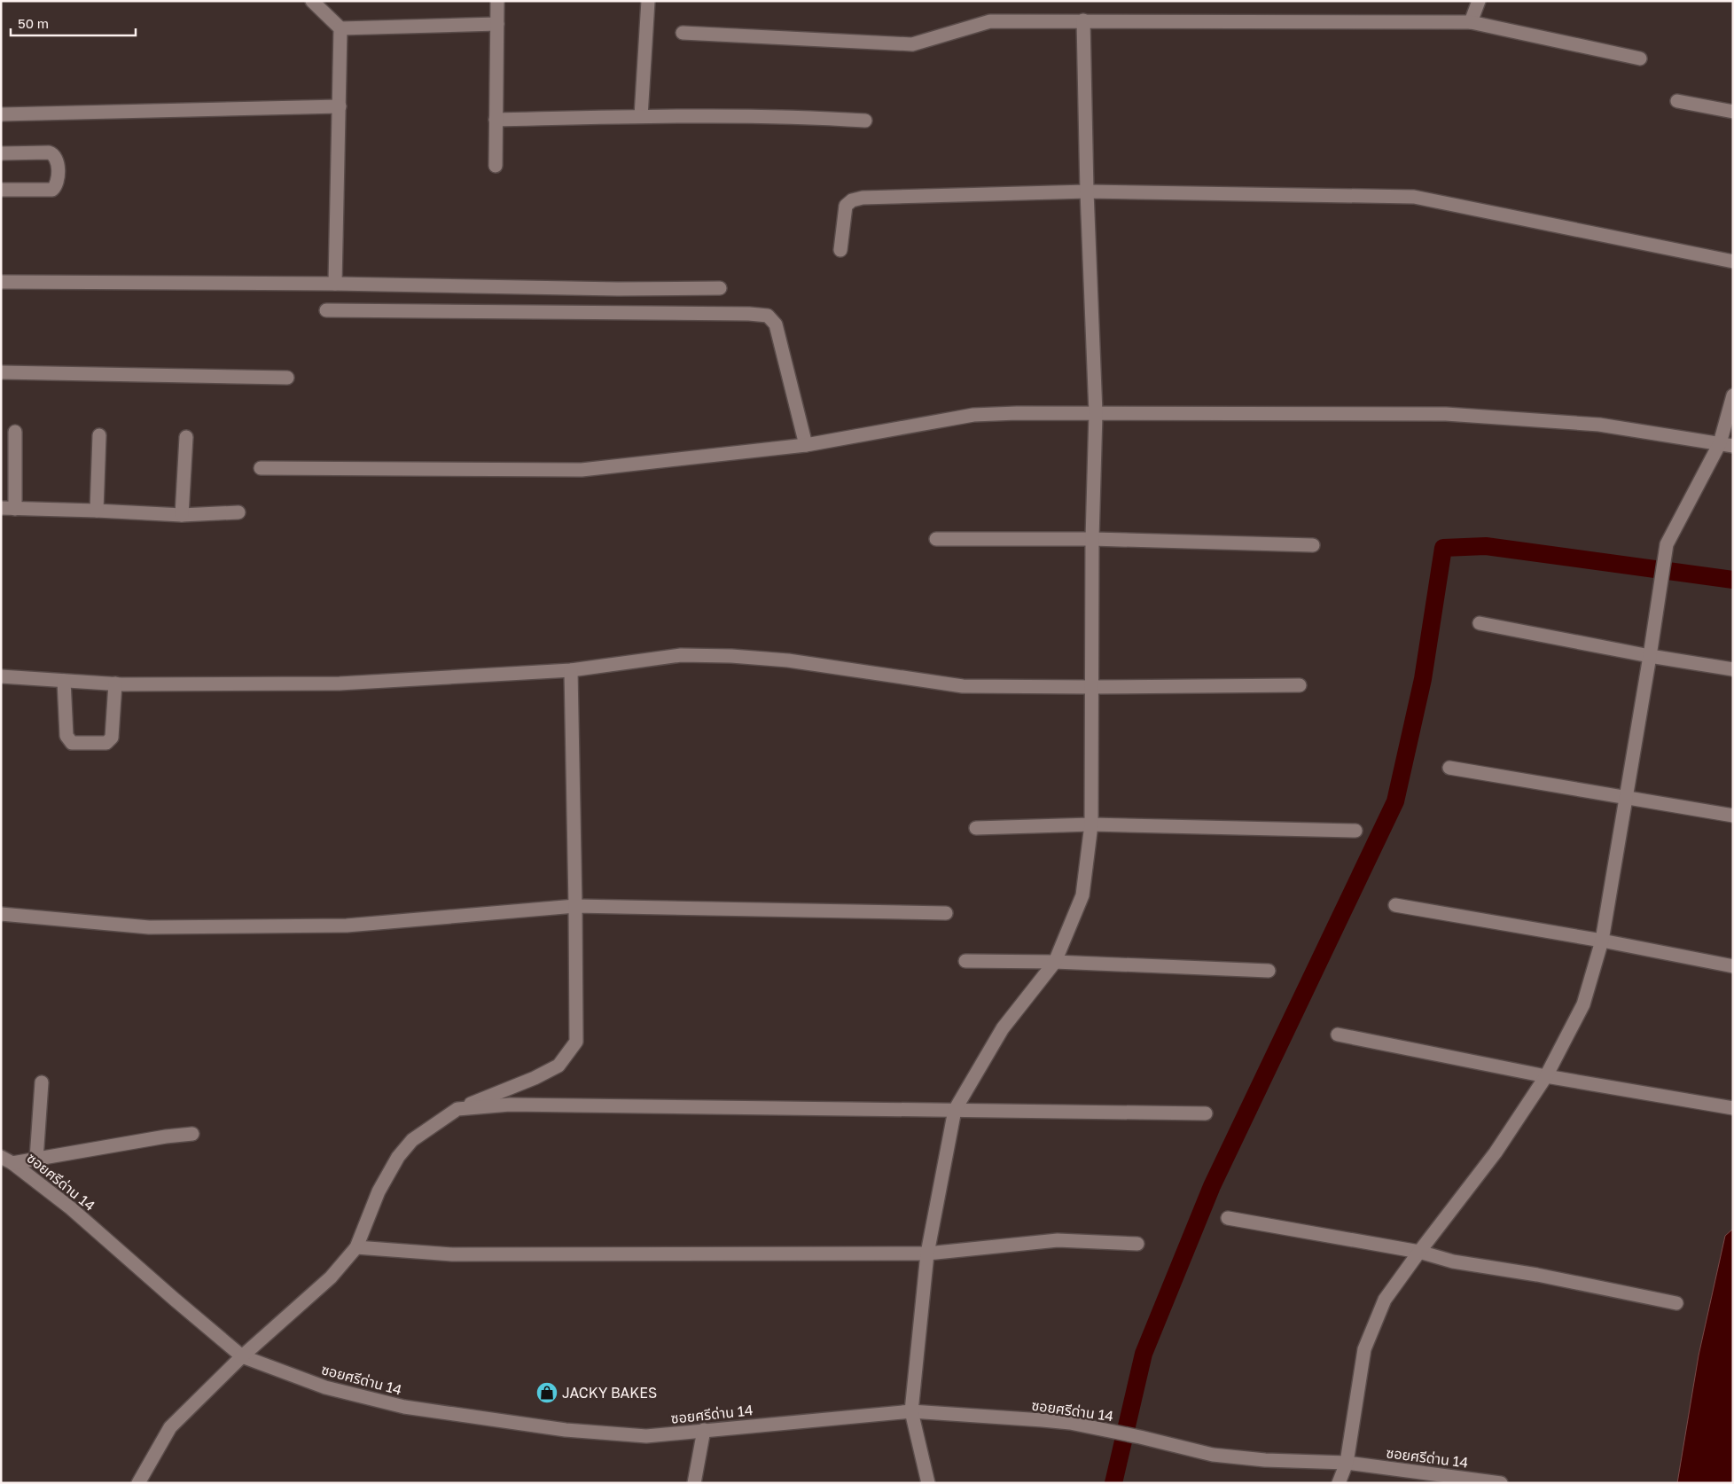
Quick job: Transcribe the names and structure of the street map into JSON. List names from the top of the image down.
{
  "streets": {
    "street": ["ซอยศรีด่าน 14"]
  },
  "places": {
    "shop": ["JACKY BAKES"]
  },
  "scale_bar": "50 m"
}
